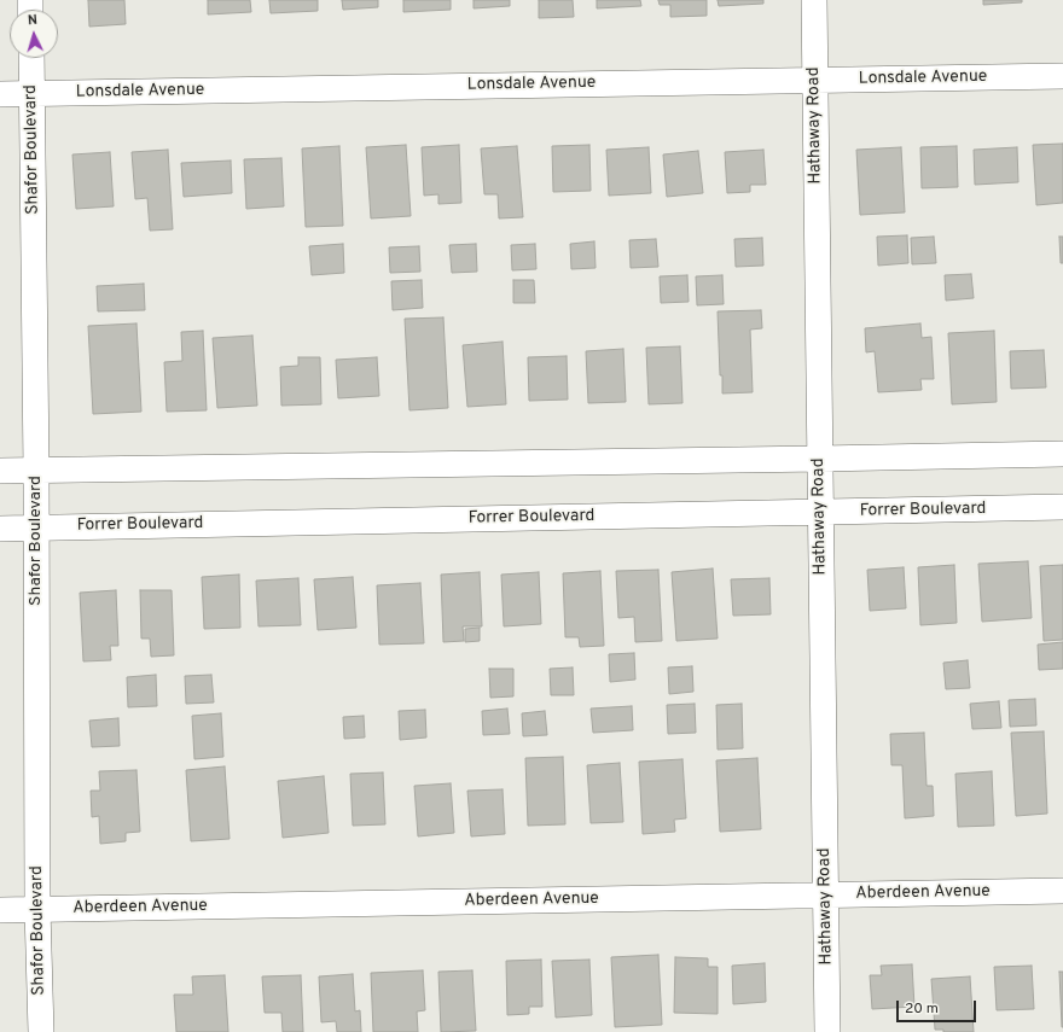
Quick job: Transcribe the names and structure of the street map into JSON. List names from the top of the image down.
{
  "streets": {
    "street": [
      "Lonsdale Avenue",
      "Hathaway Road",
      "Shafor Boulevard",
      "Forrer Boulevard",
      "Aberdeen Avenue"
    ]
  },
  "crossings": [
    ["Lonsdale Avenue", "Hathaway Road"],
    ["Lonsdale Avenue", "Shafor Boulevard"],
    ["Hathaway Road", "Forrer Boulevard"],
    ["Hathaway Road", "Aberdeen Avenue"],
    ["Shafor Boulevard", "Forrer Boulevard"],
    ["Shafor Boulevard", "Aberdeen Avenue"]
  ],
  "scale_bar": "20 m",
  "north": "top"
}
